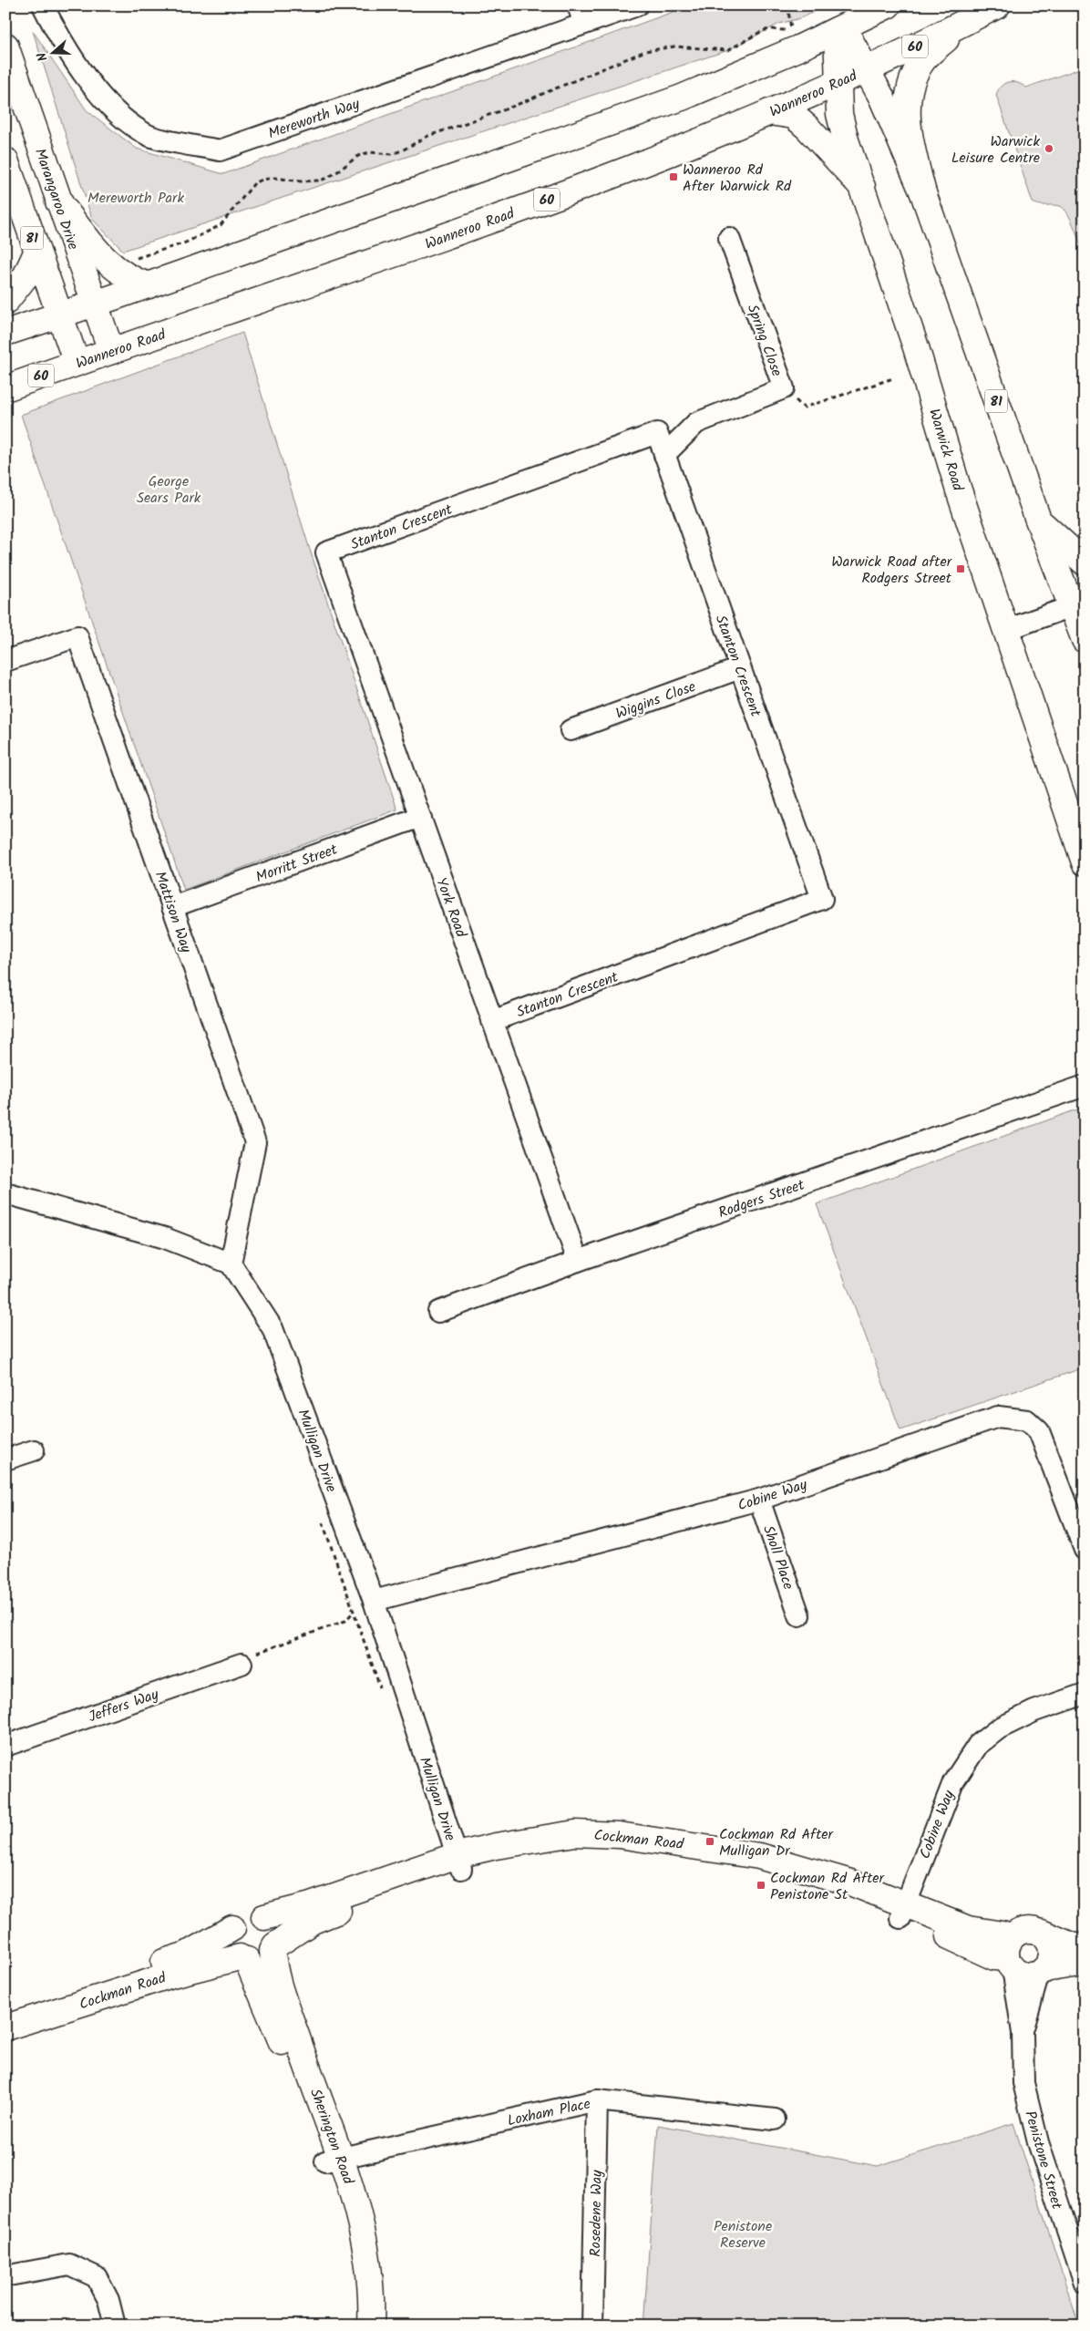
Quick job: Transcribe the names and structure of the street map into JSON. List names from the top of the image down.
{
  "streets": {
    "main road": [
      "60",
      "Wanneroo Road",
      "Marangaroo Drive",
      "81",
      "Warwick Road",
      "Cockman Road",
      "Sherington Road"
    ],
    "street": [
      "Mereworth Way",
      "Spring Close",
      "Stanton Crescent",
      "Wiggins Close",
      "Morritt Street",
      "York Road",
      "Mattison Way",
      "Rodgers Street",
      "Mulligan Drive",
      "Cobine Way",
      "Sholl Place",
      "Jeffers Way",
      "Loxham Place",
      "Penistone Street",
      "Rosedene Way"
    ]
  },
  "crossings": [
    ["Wanneroo Road", "Marangaroo Drive"],
    ["Wanneroo Road", "81"],
    ["Wanneroo Road", "Warwick Road"],
    ["81", "Warwick Road"],
    ["Spring Close", "Stanton Crescent"],
    ["Stanton Crescent", "Wiggins Close"],
    ["Stanton Crescent", "York Road"],
    ["Morritt Street", "York Road"],
    ["Morritt Street", "Mattison Way"],
    ["York Road", "Rodgers Street"],
    ["Mattison Way", "Mulligan Drive"],
    ["Mulligan Drive", "Cobine Way"],
    ["Mulligan Drive", "Cockman Road"],
    ["Cobine Way", "Sholl Place"],
    ["Cobine Way", "Cockman Road"],
    ["Cockman Road", "Sherington Road"],
    ["Cockman Road", "Penistone Street"],
    ["Loxham Place", "Sherington Road"],
    ["Loxham Place", "Rosedene Way"]
  ],
  "parks": ["Mereworth Park", "George Sears Park", "Penistone Reserve"],
  "places": {
    "other": ["Warwick Leisure Centre"],
    "transit": [
      "Wanneroo Rd After Warwick Rd",
      "Warwick Road after Rodgers Street",
      "Cockman Rd After Mulligan Dr",
      "Cockman Rd After Penistone St"
    ]
  },
  "north": "left"
}
